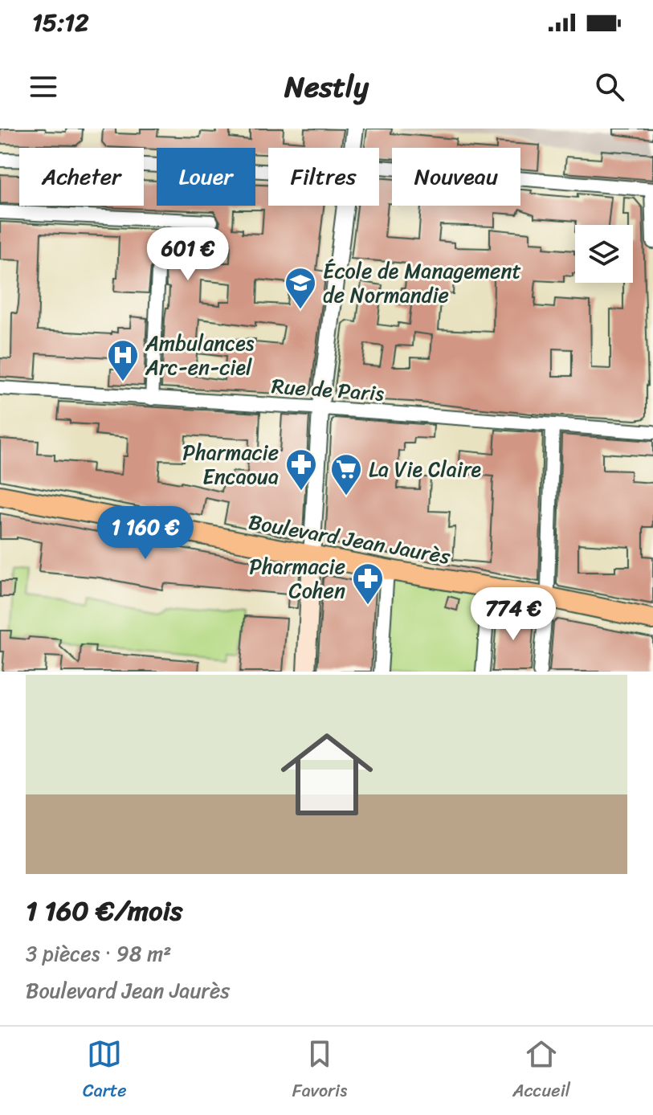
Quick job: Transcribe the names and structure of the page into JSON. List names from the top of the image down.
{
  "streets": {
    "main road": ["Boulevard Jean Jaurès"],
    "street": ["Rue de Paris"]
  },
  "places": {
    "school or university": ["École de Management de Normandie"],
    "hospital": ["Ambulances Arc-en-ciel"],
    "pharmacy": ["Pharmacie Encaoua", "Pharmacie Cohen"],
    "supermarket": ["La Vie Claire"]
  },
  "page": {
    "status": "15:12",
    "header": "Nestly",
    "chip": [
      "Acheter",
      "Louer",
      "Filtres",
      "Nouveau"
    ],
    "price": ["601 €", "1 160 €", "774 €"],
    "list": [
      {
        "name": "1 160 €/mois",
        "note": "3 pièces · 98 m² · Boulevard Jean Jaurès"
      }
    ],
    "tabs": ["Carte", "Favoris", "Accueil"]
  }
}
